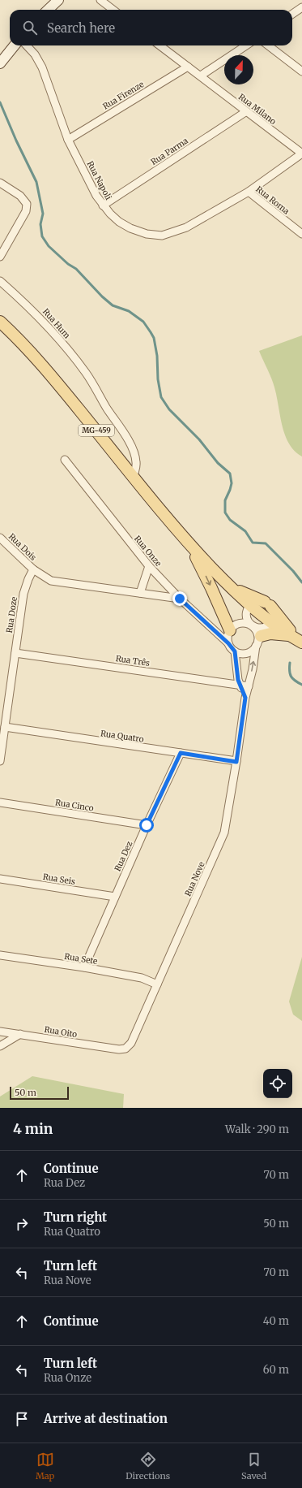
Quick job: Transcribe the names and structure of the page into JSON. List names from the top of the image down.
{
  "streets": {
    "main road": ["MG-459"],
    "street": [
      "Rua Firenze",
      "Rua Milano",
      "Rua Parma",
      "Rua Napoli",
      "Rua Roma",
      "Rua Hum",
      "Rua Dois",
      "Rua Onze",
      "Rua Doze",
      "Rua Três",
      "Rua Quatro",
      "Rua Cinco",
      "Rua Dez",
      "Rua Seis",
      "Rua Nove",
      "Rua Sete",
      "Rua Oito"
    ]
  },
  "crossings": [
    ["Rua Firenze", "Rua Milano"],
    ["Rua Firenze", "Rua Napoli"],
    ["Rua Milano", "Rua Parma"],
    ["Rua Milano", "Rua Napoli"],
    ["Rua Parma", "Rua Napoli"],
    ["Rua Napoli", "Rua Roma"],
    ["Rua Hum", "MG-459"],
    ["Rua Dois", "Rua Onze"],
    ["Rua Dois", "Rua Doze"],
    ["Rua Onze", "Rua Nove"],
    ["Rua Doze", "Rua Três"],
    ["Rua Doze", "Rua Quatro"],
    ["Rua Três", "Rua Nove"],
    ["Rua Quatro", "Rua Dez"],
    ["Rua Quatro", "Rua Nove"],
    ["Rua Cinco", "Rua Dez"],
    ["Rua Dez", "Rua Seis"],
    ["Rua Dez", "Rua Sete"],
    ["Rua Nove", "Rua Sete"],
    ["Rua Nove", "Rua Oito"]
  ],
  "scale_bar": "50 m",
  "north": "top",
  "page": {
    "search": "Search here",
    "scale": "50 m",
    "heading": ["4 min", "Walk · 290 m"],
    "list": [
      ["Continue", "Rua Dez", "70 m"],
      ["Turn right", "Rua Quatro", "50 m"],
      ["Turn left", "Rua Nove", "70 m"],
      ["Continue", "40 m"],
      ["Turn left", "Rua Onze", "60 m"],
      "Arrive at destination"
    ],
    "nav": ["Map", "Directions", "Saved"]
  }
}
